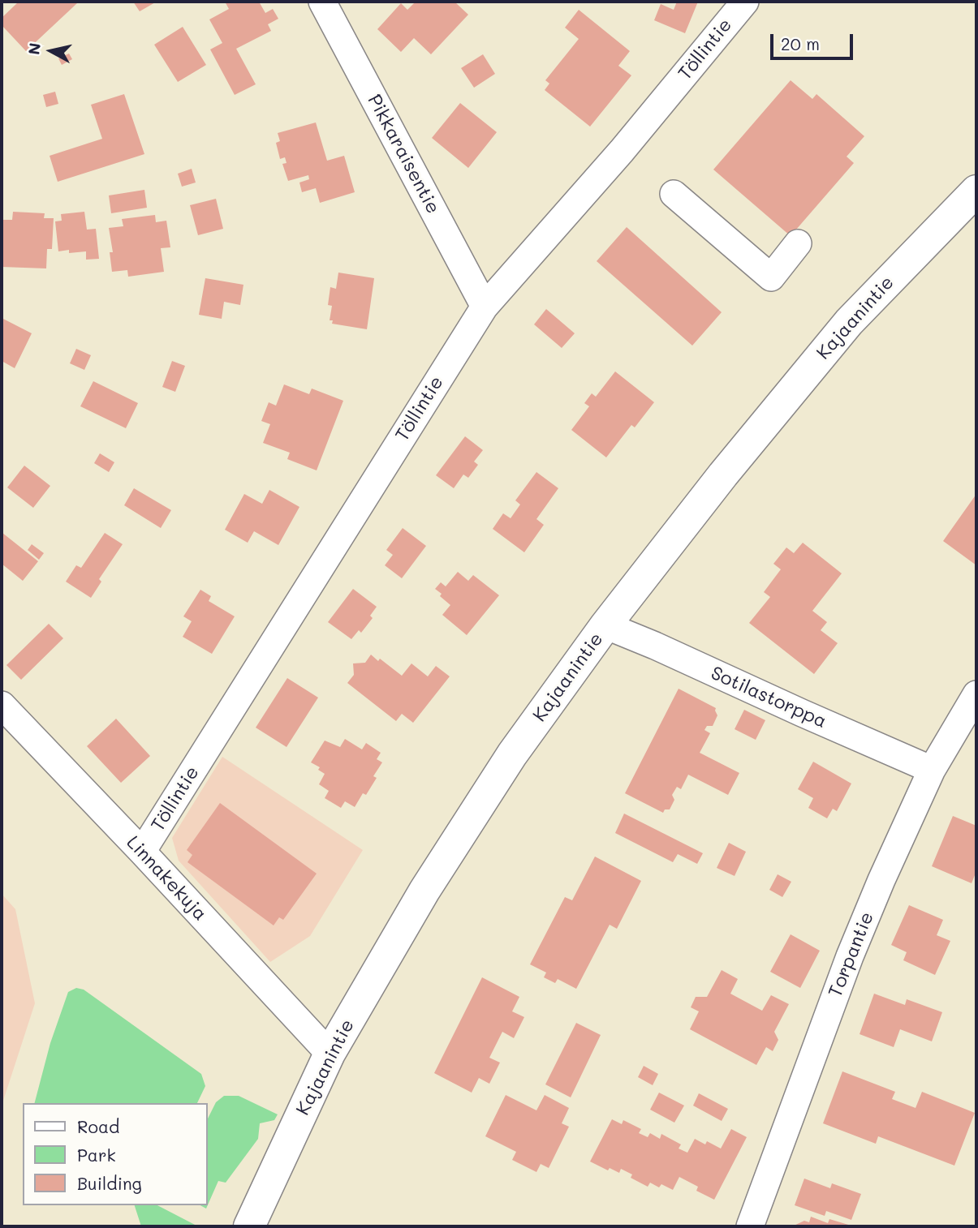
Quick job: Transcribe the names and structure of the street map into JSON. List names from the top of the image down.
{
  "streets": {
    "main road": ["Kajaanintie"],
    "street": [
      "Töllintie",
      "Pikkaraisentie",
      "Sotilastorppa",
      "Linnakekuja",
      "Torpantie"
    ]
  },
  "crossings": [
    ["Töllintie", "Pikkaraisentie"],
    ["Töllintie", "Linnakekuja"],
    ["Kajaanintie", "Sotilastorppa"],
    ["Kajaanintie", "Linnakekuja"],
    ["Sotilastorppa", "Torpantie"]
  ],
  "legend": ["Road", "Park", "Building"],
  "scale_bar": "20 m",
  "north": "left"
}
